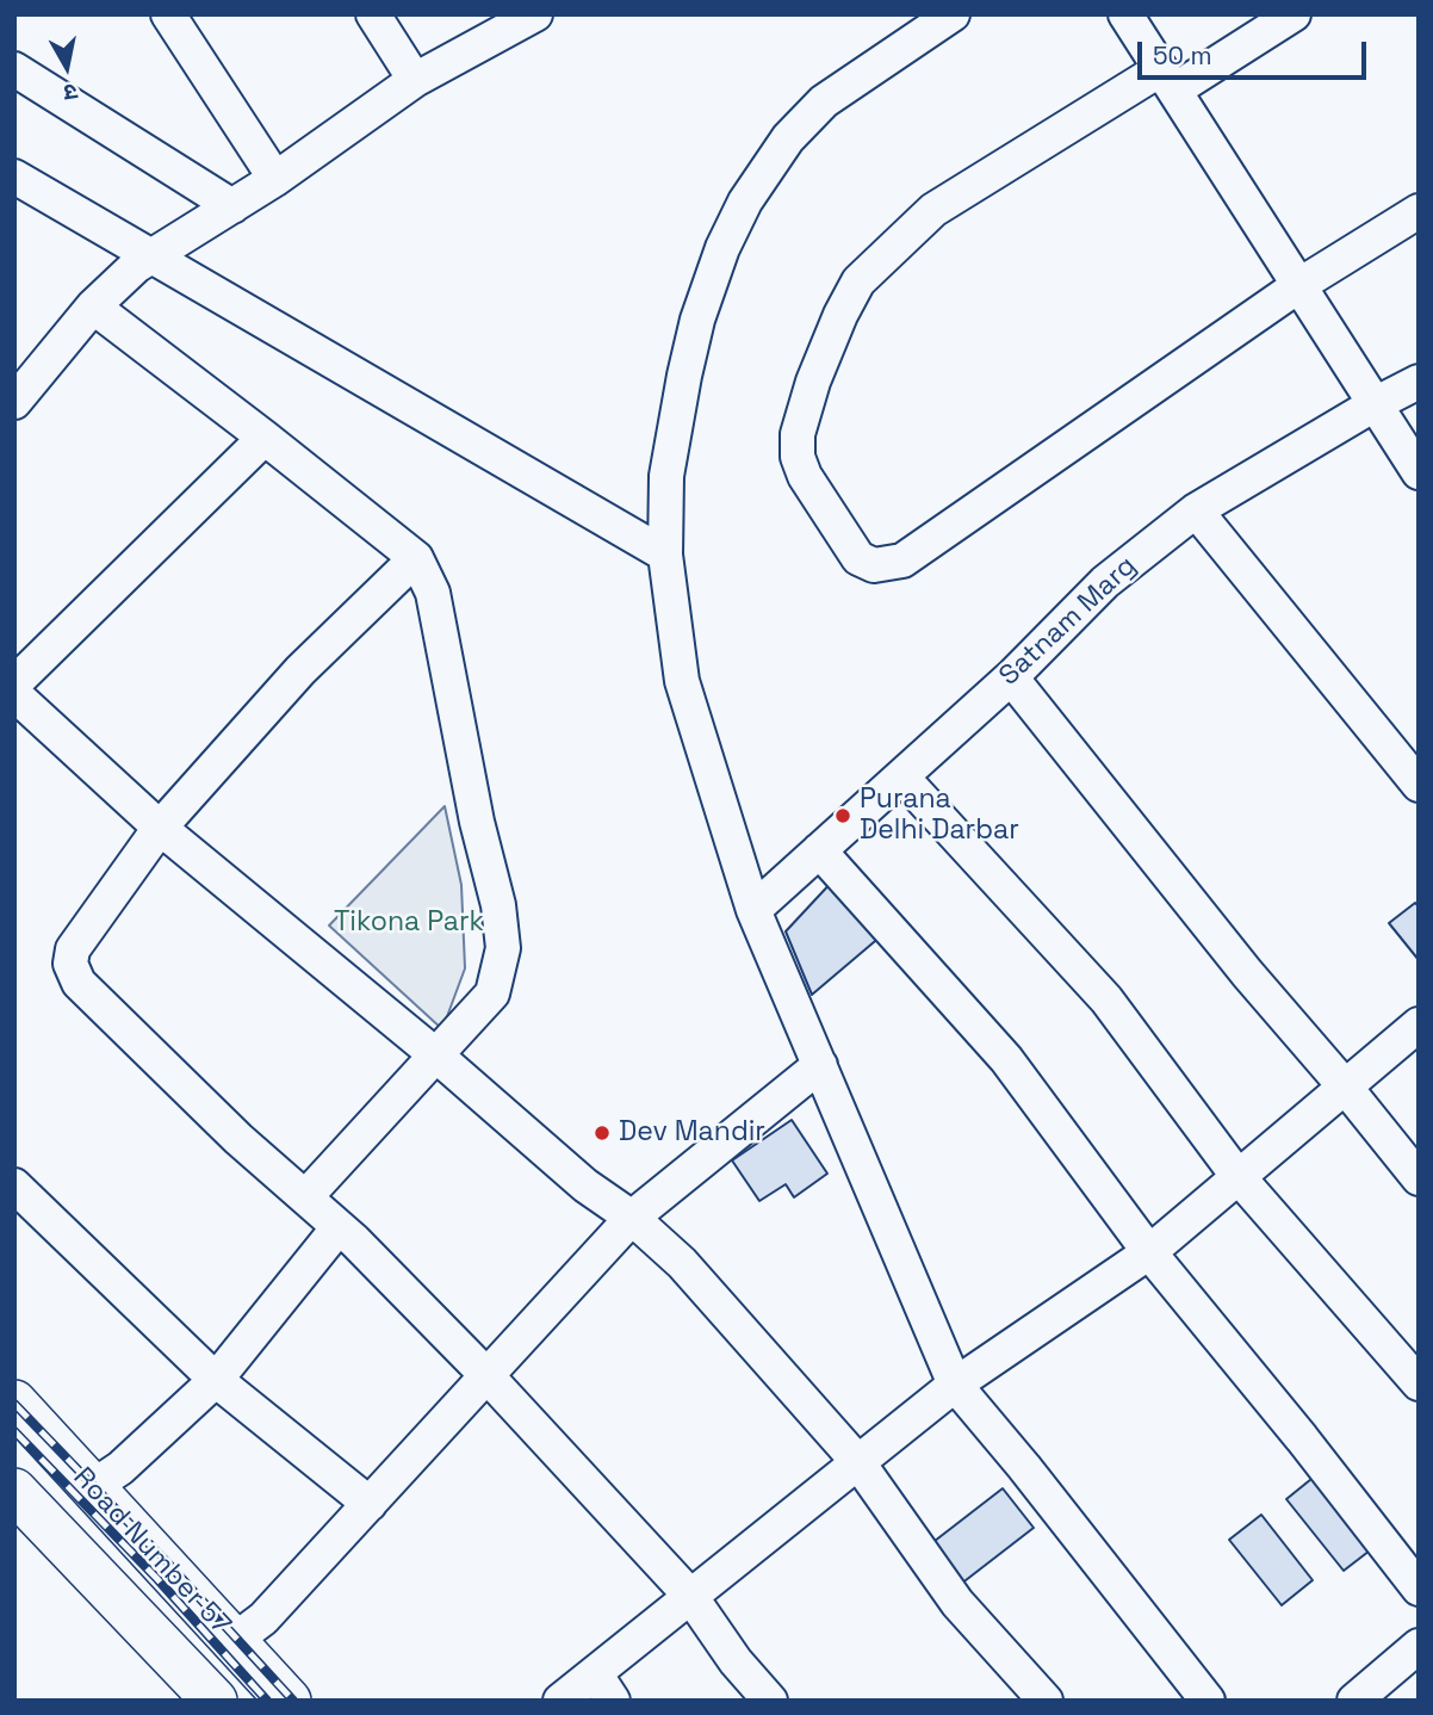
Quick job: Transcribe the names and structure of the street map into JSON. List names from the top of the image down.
{
  "streets": {
    "main road": ["Road Number 57"],
    "street": ["Satnam Marg"]
  },
  "parks": ["Tikona Park"],
  "places": ["Purana Delhi Darbar", "Dev Mandir"],
  "scale_bar": "50 m",
  "north": "bottom"
}
